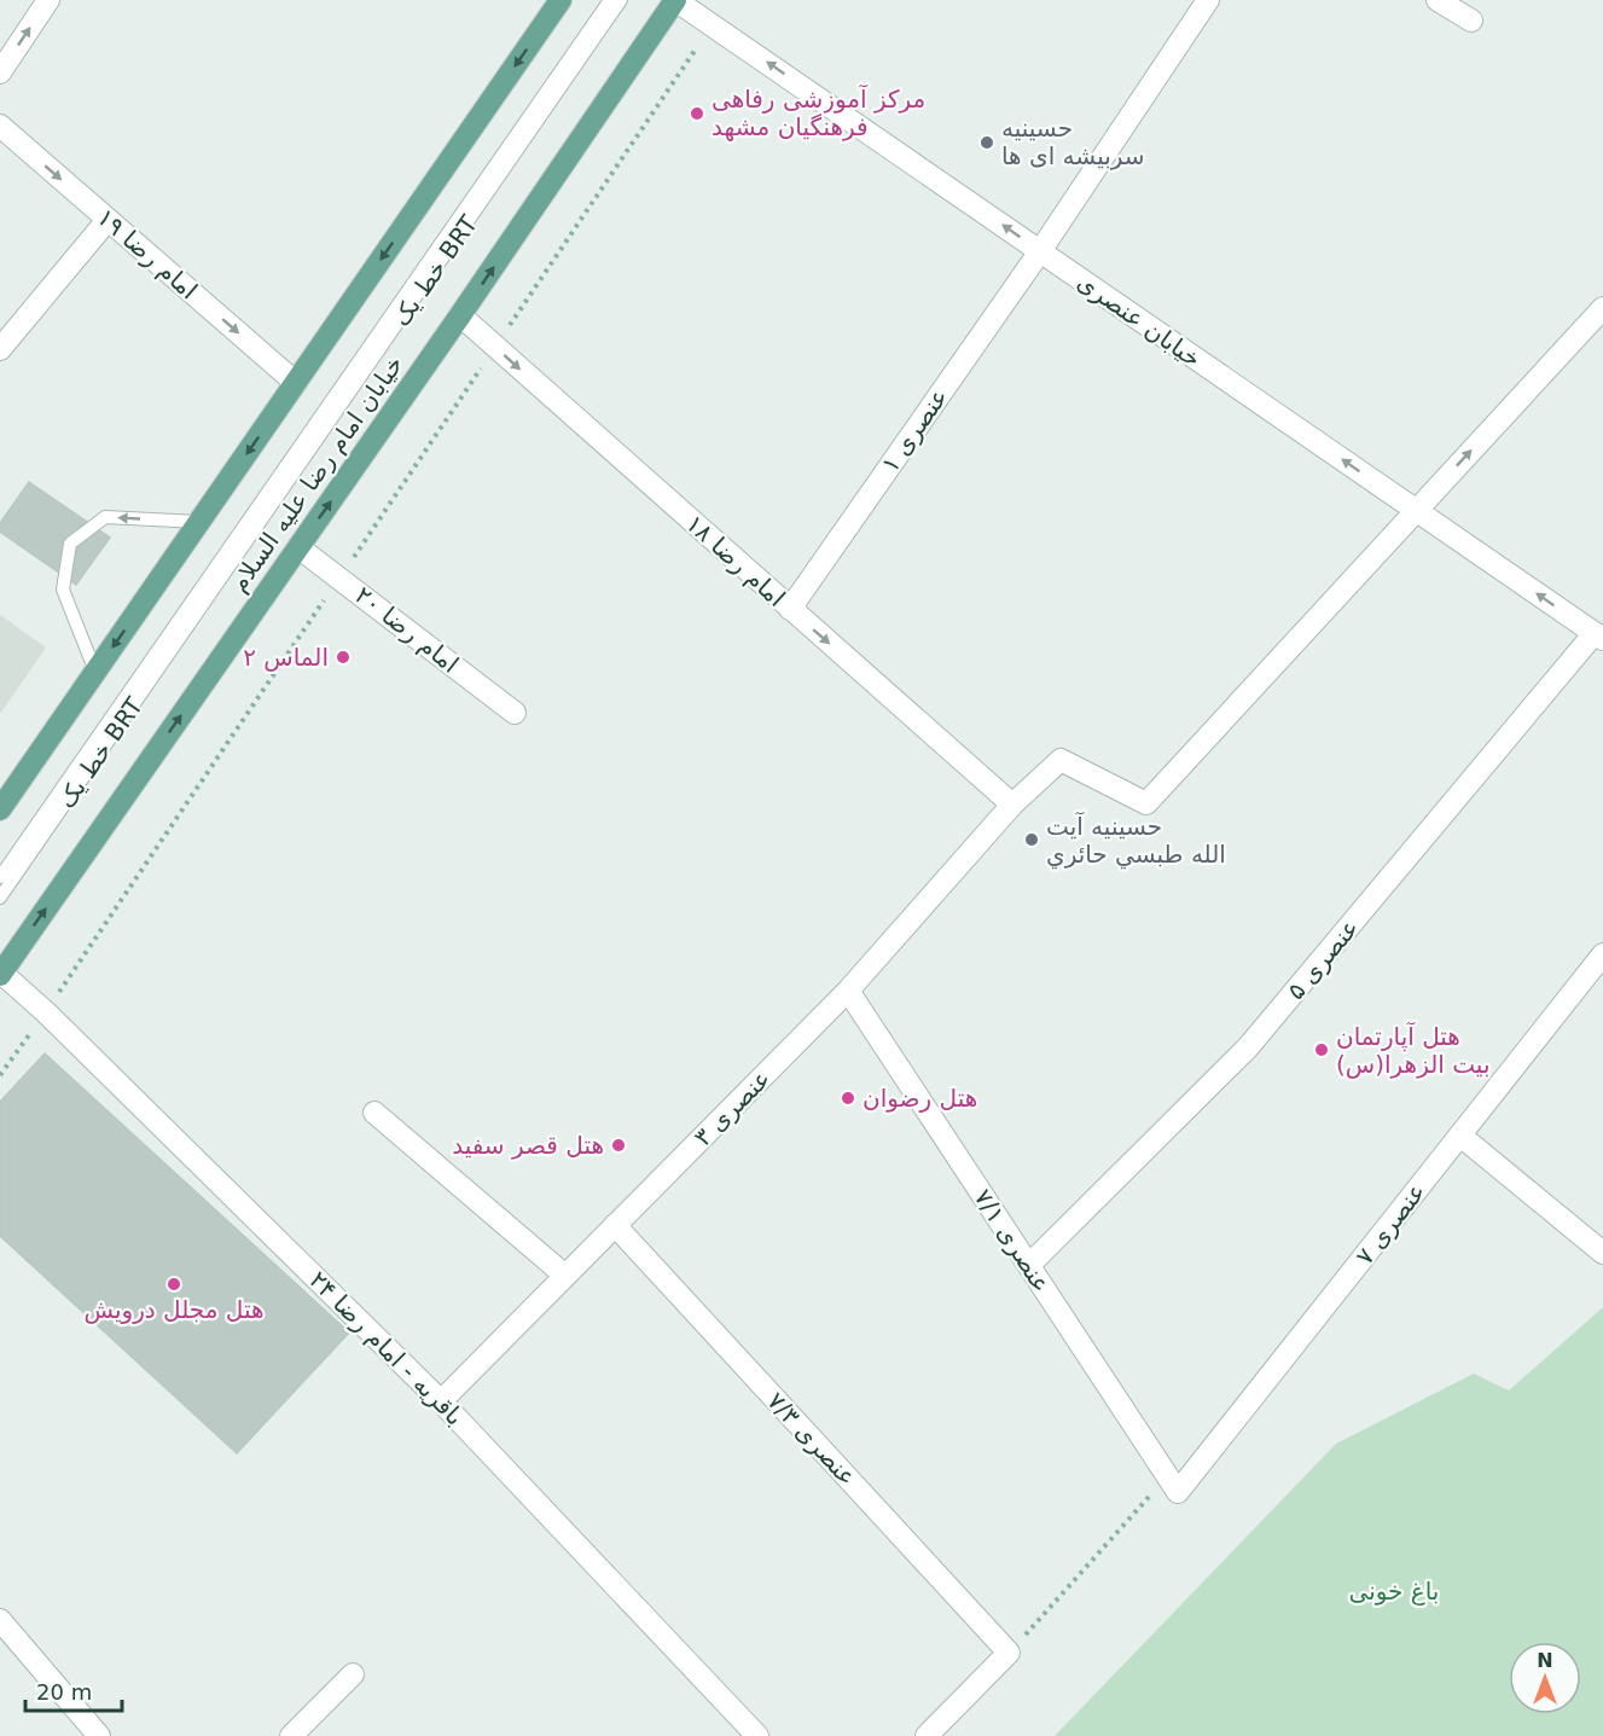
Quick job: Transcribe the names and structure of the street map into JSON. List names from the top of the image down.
{
  "streets": {
    "main road": ["خیابان امام رضا علیه السلام"],
    "street": [
      "امام رضا ۱۹",
      "خیابان عنصری",
      "عنصری ۱",
      "امام رضا ۱۸",
      "امام رضا ۲۰",
      "عنصری ۵",
      "عنصری ۳",
      "عنصری ۷",
      "عنصری ۷/۱",
      "باقریه - امام رضا ۲۴",
      "عنصری ۷/۳"
    ],
    "lane": ["خط یک BRT"]
  },
  "crossings": [
    ["خیابان عنصری", "عنصری ۱"],
    ["خیابان عنصری", "خیابان امام رضا علیه السلام"],
    ["خیابان عنصری", "عنصری ۵"],
    ["خیابان عنصری", "عنصری ۳"],
    ["عنصری ۱", "امام رضا ۱۸"],
    ["خیابان امام رضا علیه السلام", "امام رضا ۱۸"],
    ["خیابان امام رضا علیه السلام", "امام رضا ۲۰"],
    ["خیابان امام رضا علیه السلام", "باقریه - امام رضا ۲۴"],
    ["امام رضا ۱۸", "عنصری ۳"],
    ["عنصری ۵", "عنصری ۷/۱"],
    ["عنصری ۳", "عنصری ۷/۱"],
    ["عنصری ۳", "باقریه - امام رضا ۲۴"],
    ["عنصری ۳", "عنصری ۷/۳"],
    ["عنصری ۷", "عنصری ۷/۱"]
  ],
  "one_way": ["امام رضا ۱۹", "خیابان عنصری", "امام رضا ۱۸"],
  "parks": ["باغ خونی"],
  "places": [
    "مرکز آموزشی رفاهی فرهنگیان مشهد",
    "حسینیه سربیشه ای ها",
    "الماس ۲",
    "حسينيه آيت الله طبسي حائري",
    "هتل آپارتمان بیت الزهرا(س)",
    "هتل رضوان",
    "هتل قصر سفید",
    "هتل مجلل درویش"
  ],
  "scale_bar": "20 m",
  "north": "top"
}
